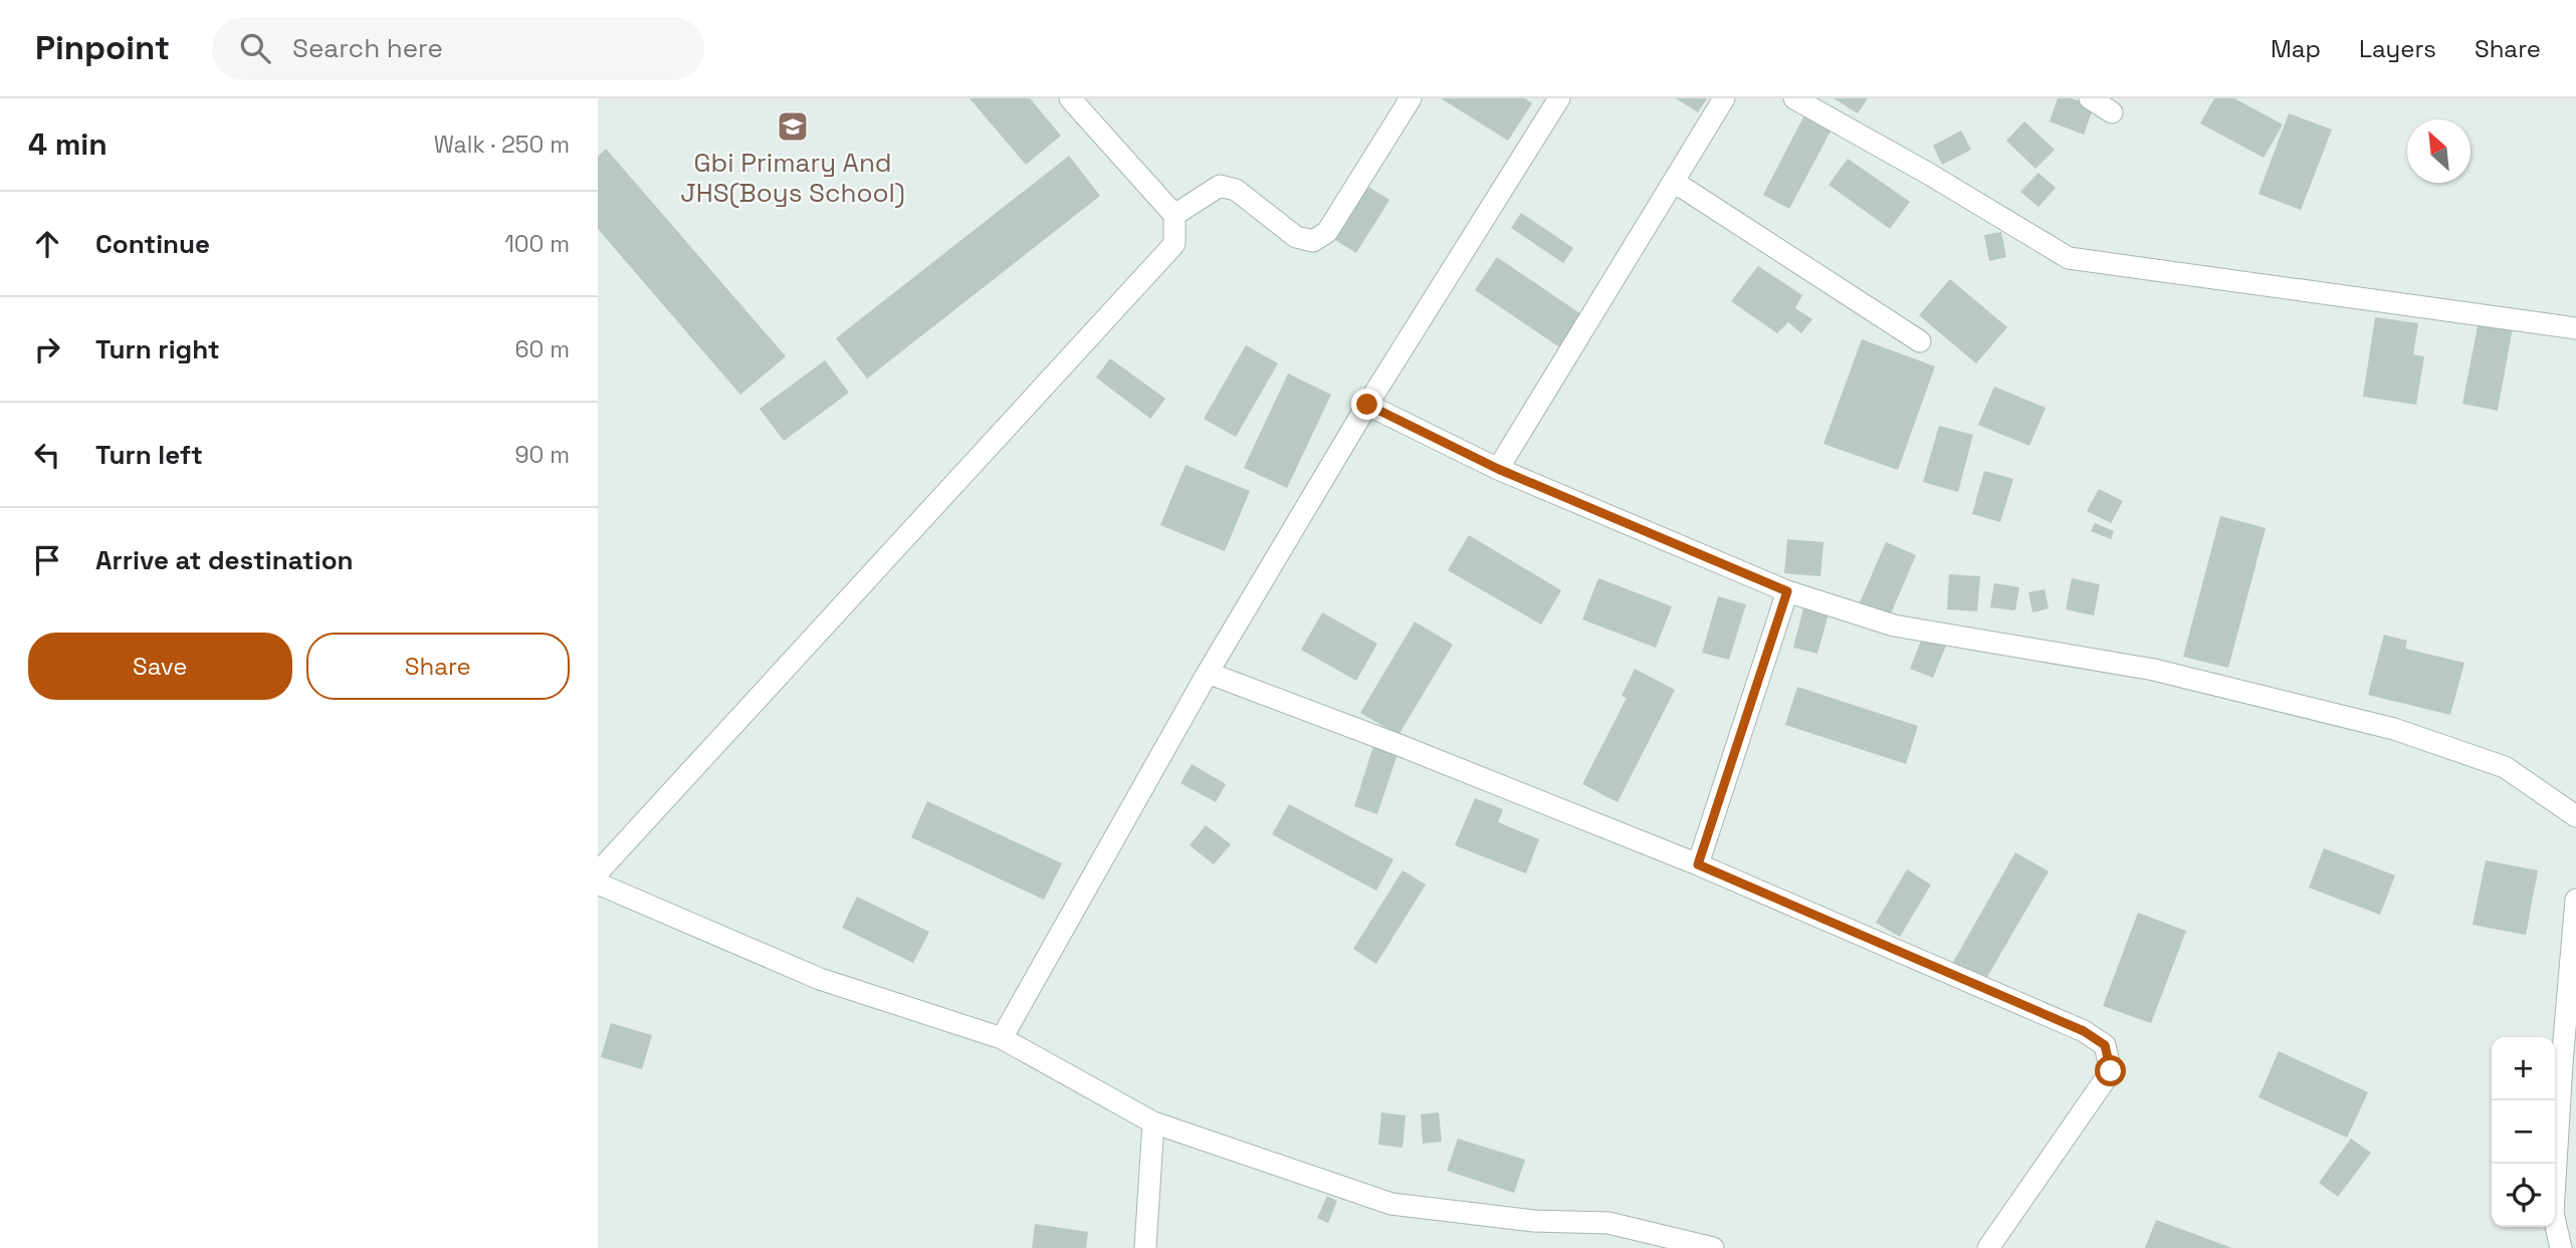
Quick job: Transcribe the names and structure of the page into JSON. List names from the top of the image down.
{
  "places": {
    "school or university": ["Gbi Primary And JHS(Boys School)"]
  },
  "north": "top left",
  "page": {
    "header": "Pinpoint",
    "search": "Search here",
    "nav": ["Map", "Layers", "Share"],
    "heading": ["4 min", "Walk · 250 m"],
    "list": [
      ["Continue", "100 m"],
      ["Turn right", "60 m"],
      ["Turn left", "90 m"],
      "Arrive at destination"
    ],
    "buttons": ["Save", "Share"],
    "map_buttons": ["+", "−"]
  }
}
